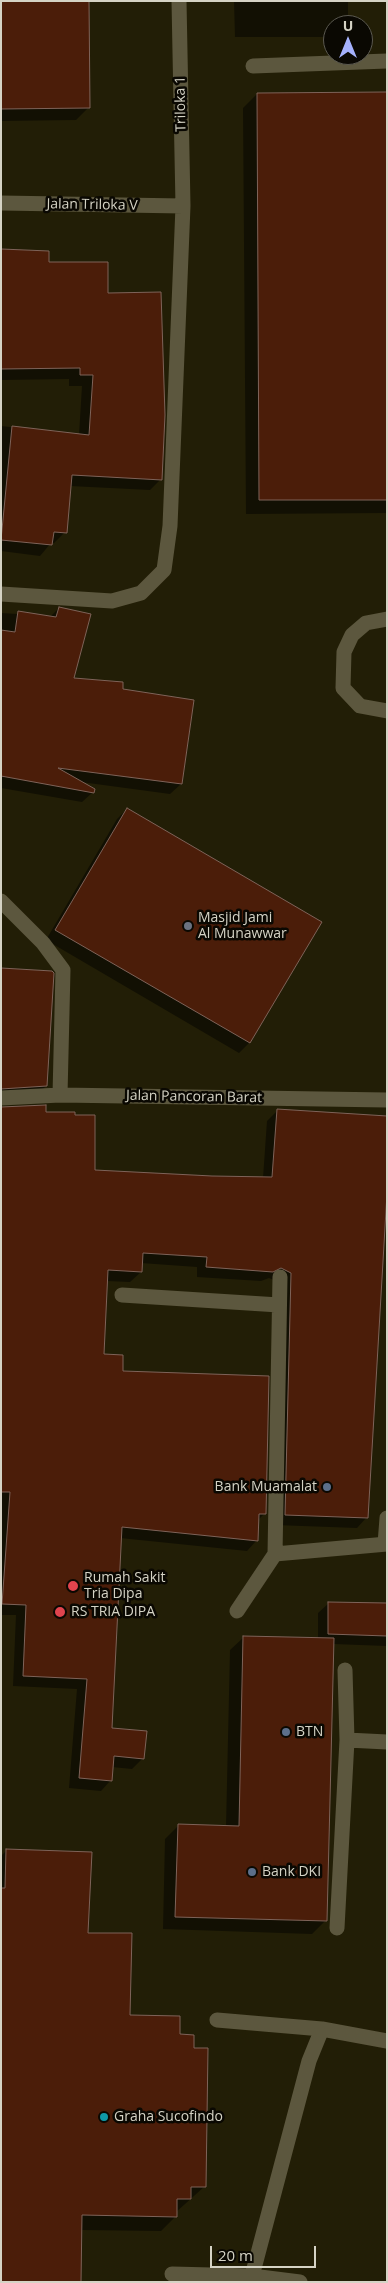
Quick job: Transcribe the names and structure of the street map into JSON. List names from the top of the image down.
{
  "streets": {
    "street": ["Triloka 1", "Jalan Triloka V", "Jalan Pancoran Barat"]
  },
  "crossings": [
    ["Triloka 1", "Jalan Triloka V"]
  ],
  "places": [
    "Masjid Jami Al Munawwar",
    "Bank Muamalat",
    "Rumah Sakit Tria Dipa",
    "RS TRIA DIPA",
    "BTN",
    "Bank DKI",
    "Graha Sucofindo"
  ],
  "scale_bar": "20 m",
  "north": "top"
}
